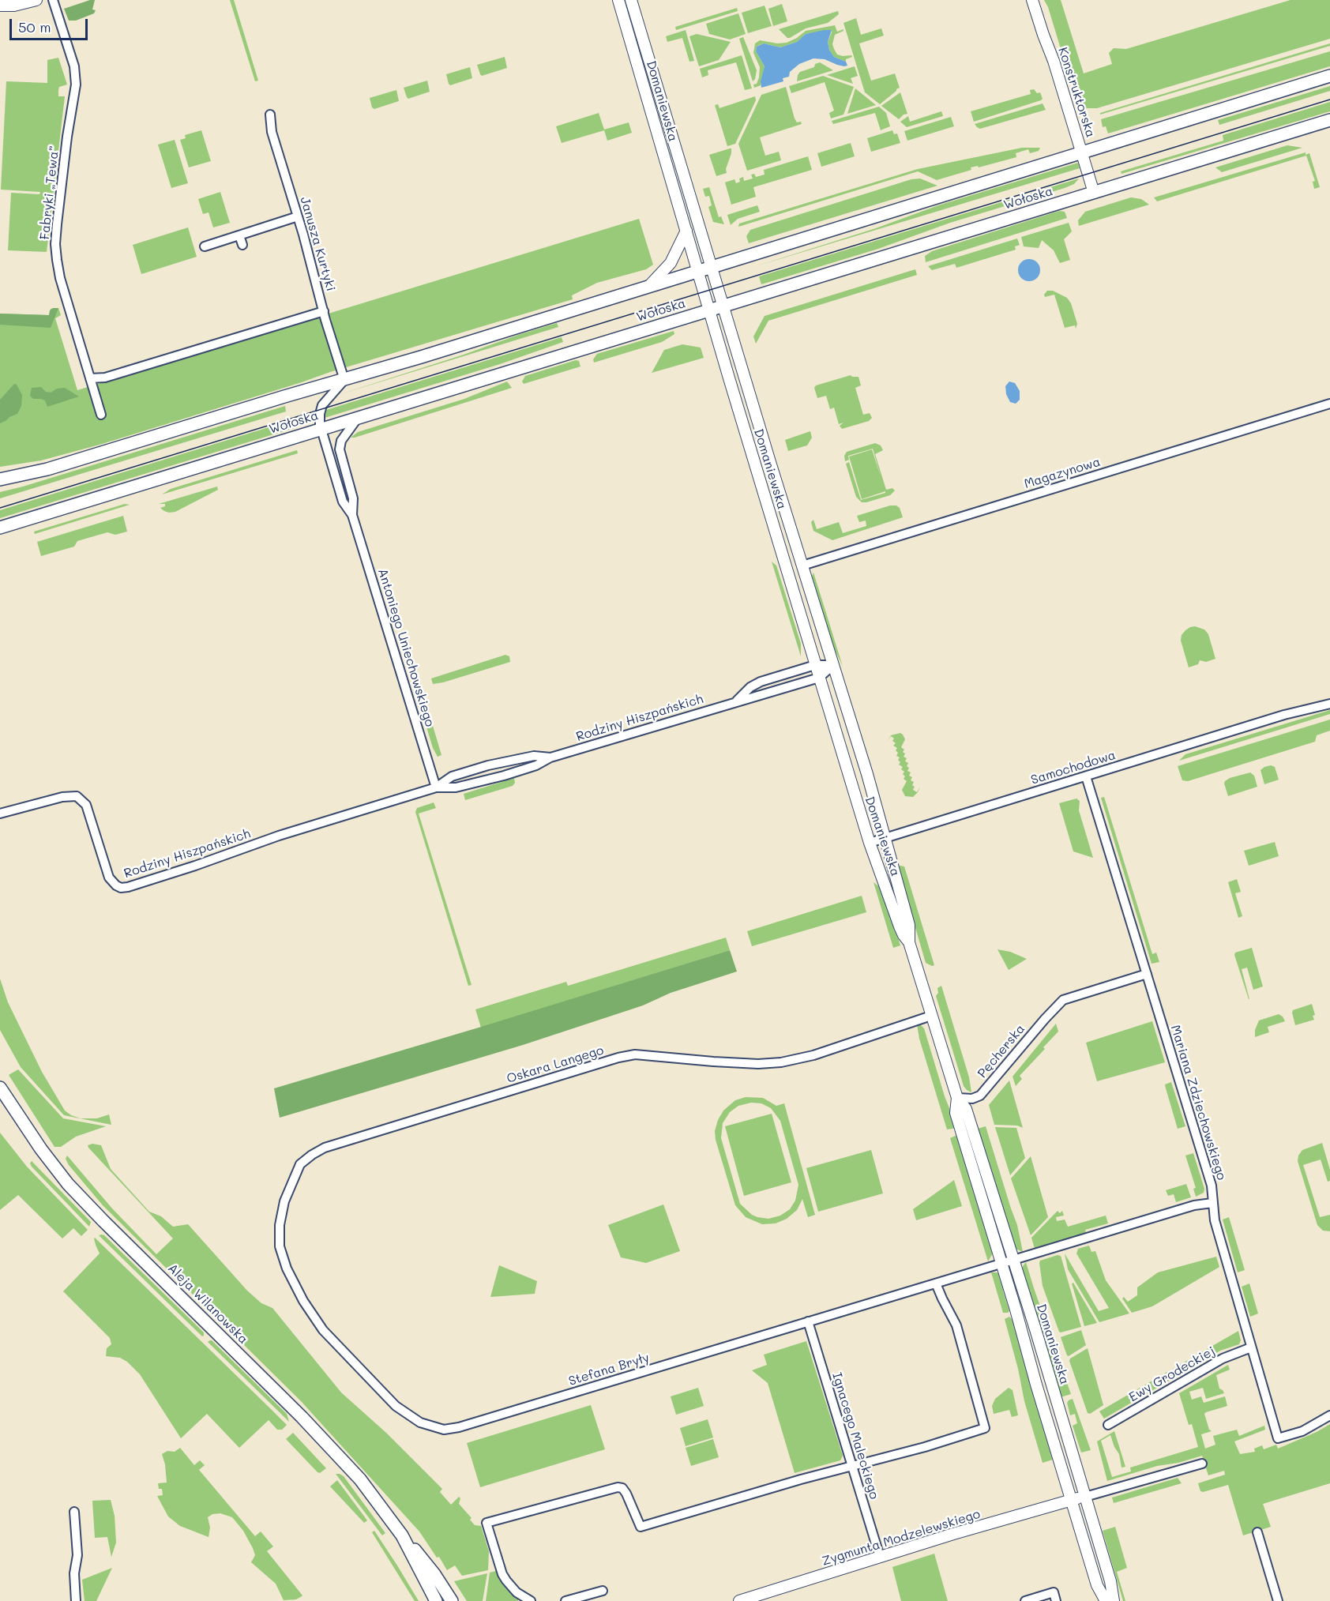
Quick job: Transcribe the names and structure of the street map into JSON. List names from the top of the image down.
{
  "streets": {
    "main road": ["Wołoska", "Aleja Wilanowska"],
    "street": [
      "Konstruktorska",
      "Domaniewska",
      "Fabryki „Tewa”",
      "Janusza Kurtyki",
      "Magazynowa",
      "Antoniego Uniechowskiego",
      "Rodziny Hiszpańskich",
      "Samochodowa",
      "Pęcherska",
      "Oskara Langego",
      "Mariana Zdziechowskiego",
      "Stefana Bryły",
      "Ewy Grodeckiej",
      "Ignacego Maleckiego",
      "Zygmunta Modzelewskiego"
    ]
  },
  "crossings": [
    ["Konstruktorska", "Wołoska"],
    ["Domaniewska", "Wołoska"],
    ["Domaniewska", "Magazynowa"],
    ["Domaniewska", "Rodziny Hiszpańskich"],
    ["Domaniewska", "Samochodowa"],
    ["Domaniewska", "Pęcherska"],
    ["Domaniewska", "Oskara Langego"],
    ["Domaniewska", "Stefana Bryły"],
    ["Domaniewska", "Zygmunta Modzelewskiego"],
    ["Wołoska", "Janusza Kurtyki"],
    ["Wołoska", "Antoniego Uniechowskiego"],
    ["Janusza Kurtyki", "Antoniego Uniechowskiego"],
    ["Antoniego Uniechowskiego", "Rodziny Hiszpańskich"],
    ["Samochodowa", "Mariana Zdziechowskiego"],
    ["Pęcherska", "Mariana Zdziechowskiego"],
    ["Oskara Langego", "Stefana Bryły"],
    ["Mariana Zdziechowskiego", "Stefana Bryły"],
    ["Mariana Zdziechowskiego", "Ewy Grodeckiej"],
    ["Stefana Bryły", "Ignacego Maleckiego"],
    ["Ignacego Maleckiego", "Zygmunta Modzelewskiego"]
  ],
  "scale_bar": "50 m"
}
